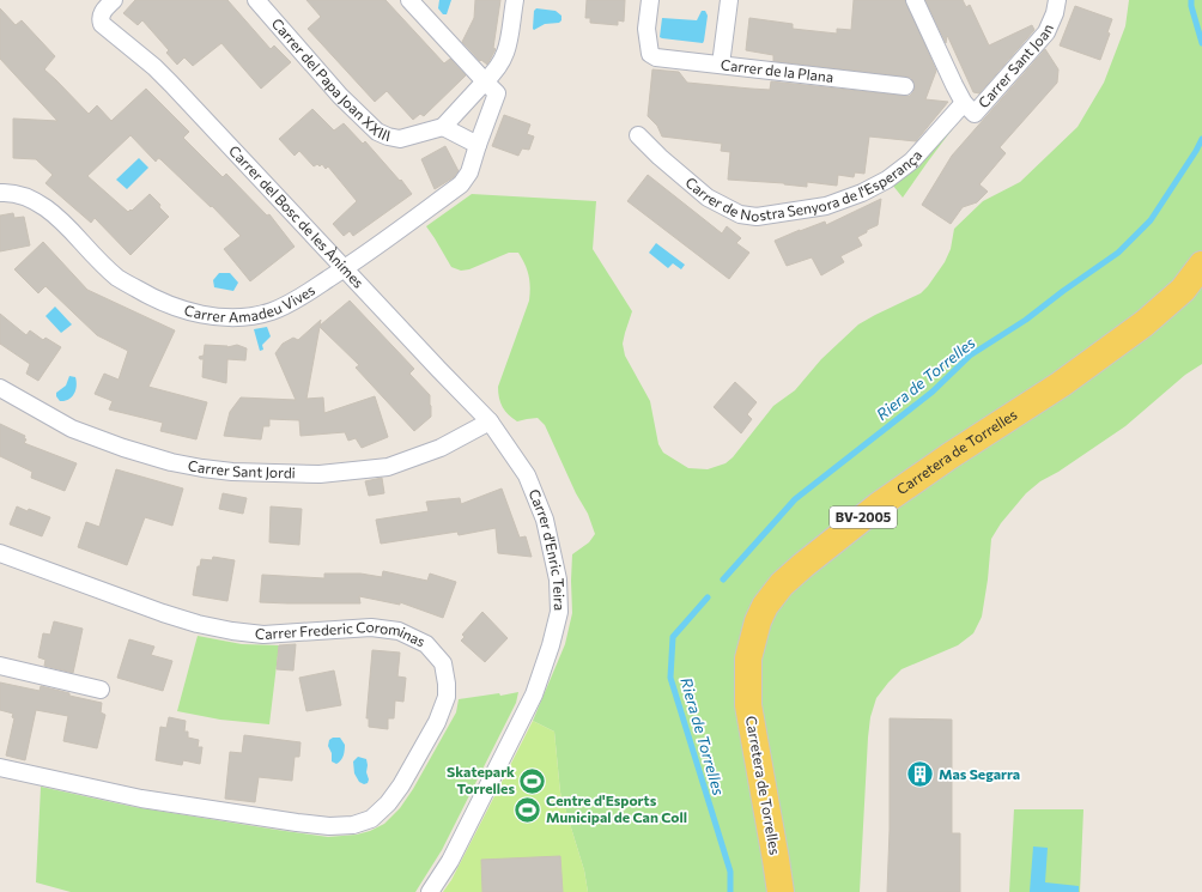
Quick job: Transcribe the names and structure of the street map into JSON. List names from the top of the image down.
{
  "streets": {
    "main road": ["Carretera de Torrelles", "BV-2005"],
    "street": [
      "Carrer Sant Joan",
      "Carrer de la Plana",
      "Carrer del Papa Joan XXIII",
      "Carrer de Nostra Senyora de l'Esperança",
      "Carrer del Bosc de les Ànimes",
      "Carrer Amadeu Vives",
      "Carrer Sant Jordi",
      "Carrer d'Enric Teira",
      "Carrer Frederic Corominas"
    ]
  },
  "crossings": [
    ["Carrer Sant Joan", "Carrer de Nostra Senyora de l'Esperança"],
    ["Carrer del Bosc de les Ànimes", "Carrer Amadeu Vives"],
    ["Carrer del Bosc de les Ànimes", "Carrer Sant Jordi"],
    ["Carrer del Bosc de les Ànimes", "Carrer d'Enric Teira"],
    ["Carrer Sant Jordi", "Carrer d'Enric Teira"]
  ],
  "water": ["Riera de Torrelles"],
  "places": {
    "building": ["Mas Segarra"],
    "sports": ["Skatepark Torrelles", "Centre d'Esports Municipal de Can Coll"]
  }
}
